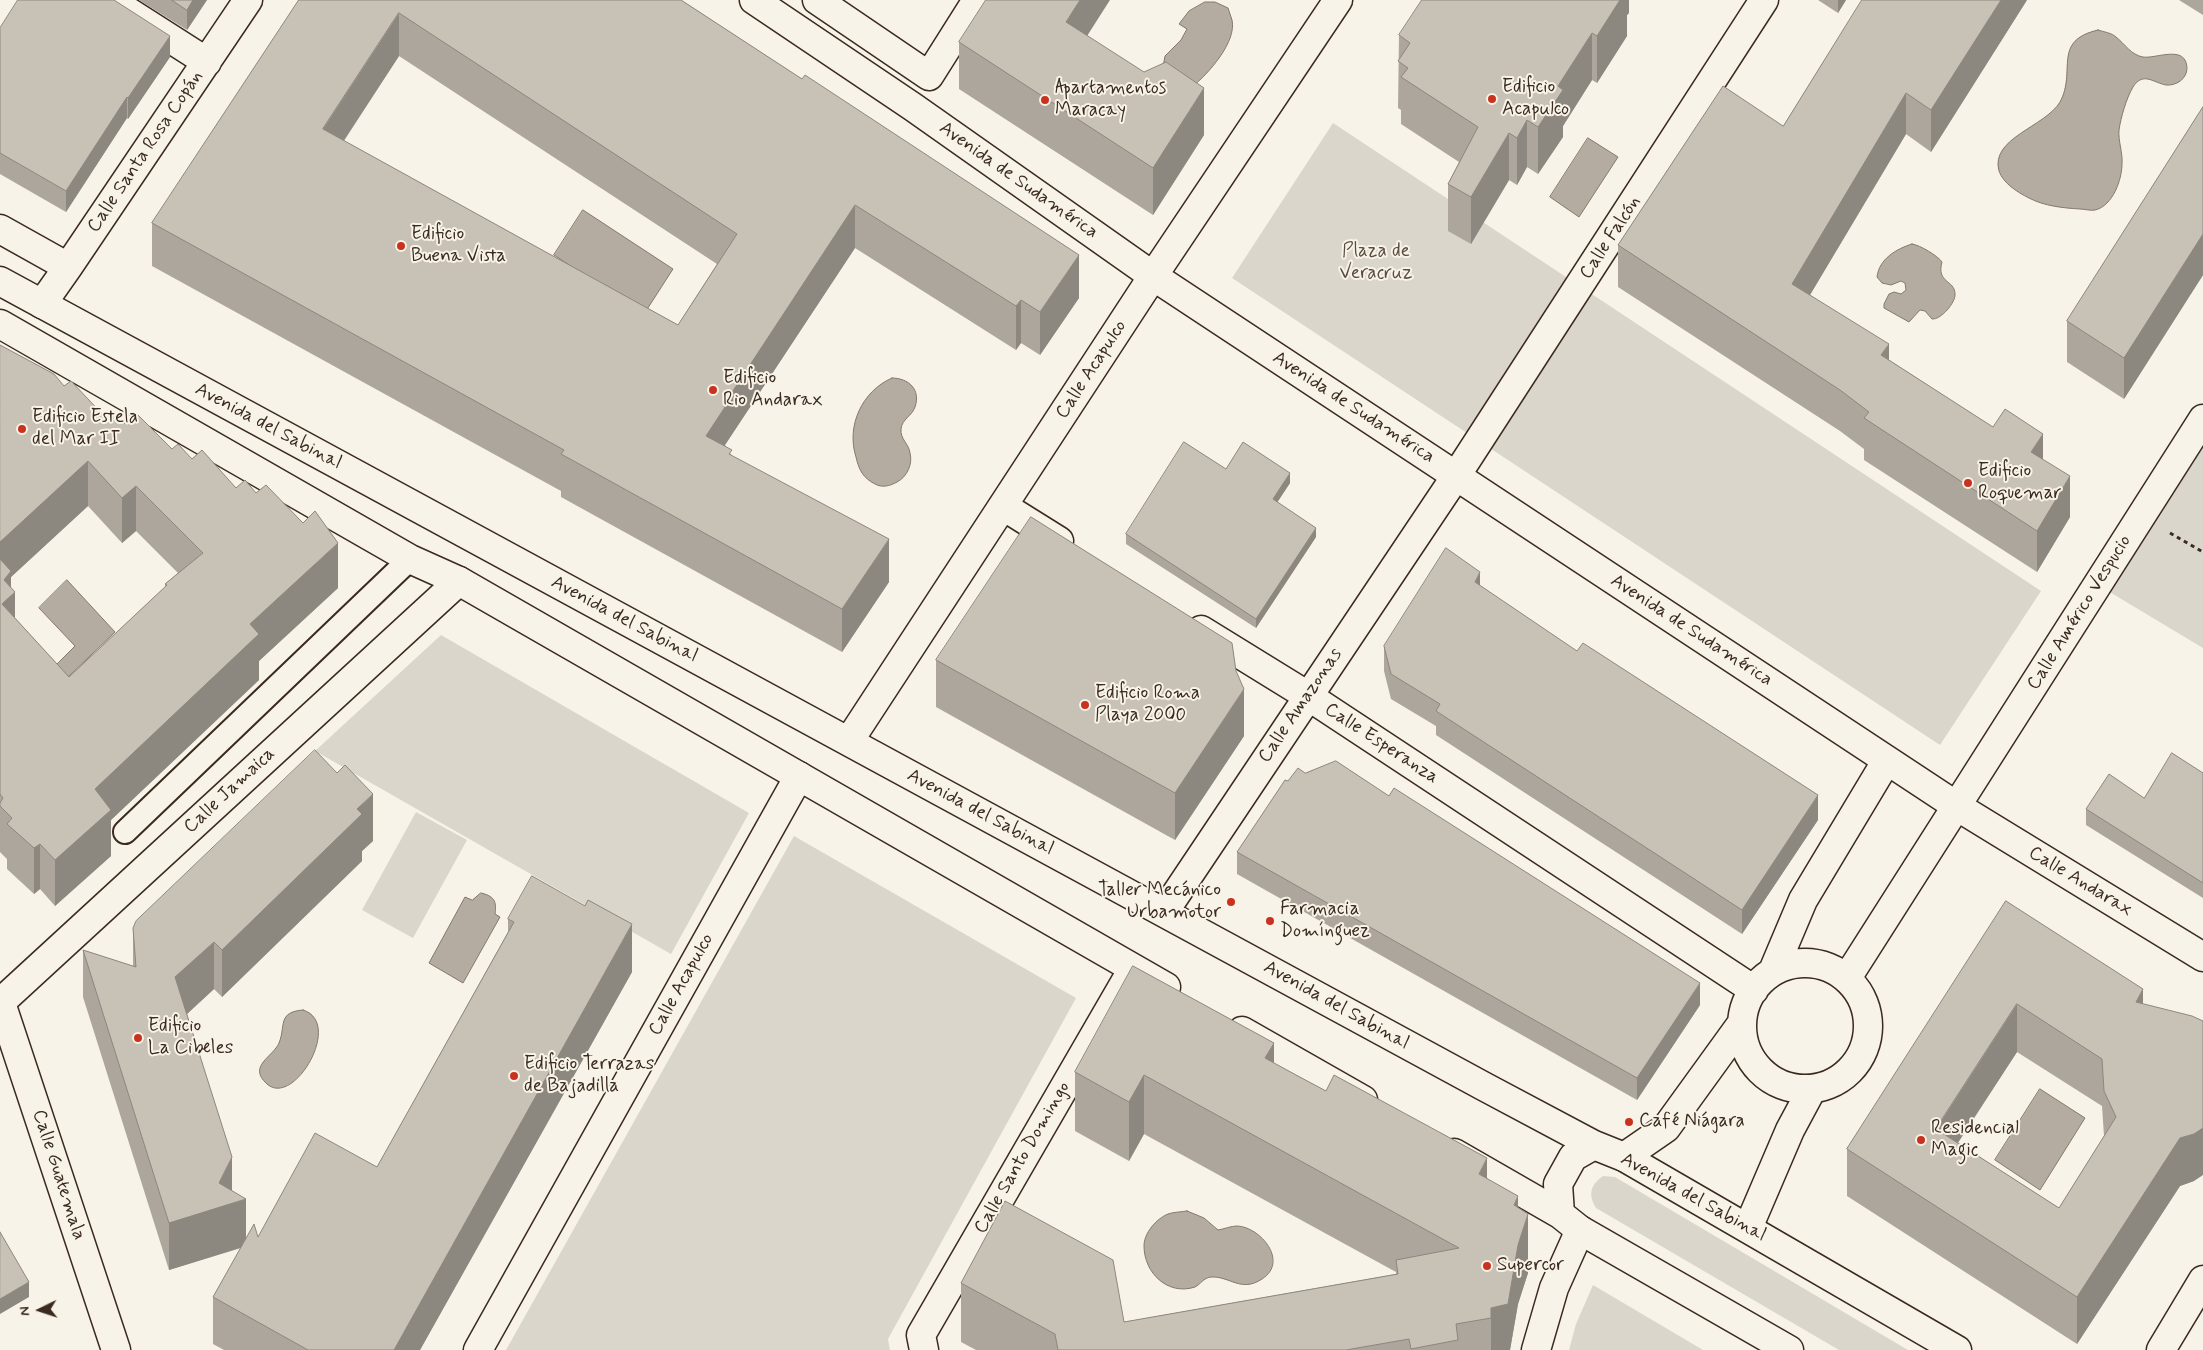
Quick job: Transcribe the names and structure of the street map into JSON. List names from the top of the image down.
{
  "streets": {
    "street": [
      "Calle Santa Rosa Copán",
      "Avenida de Sudamérica",
      "Calle Falcón",
      "Calle Acapulco",
      "Avenida del Sabinal",
      "Calle Américo Vespucio",
      "Calle Amazonas",
      "Calle Esperanza",
      "Calle Jamaica",
      "Calle Andarax",
      "Calle Santo Domingo",
      "Calle Guatemala"
    ]
  },
  "crossings": [
    ["Calle Santa Rosa Copán", "Avenida del Sabinal"],
    ["Avenida de Sudamérica", "Calle Falcón"],
    ["Avenida de Sudamérica", "Calle Acapulco"],
    ["Avenida de Sudamérica", "Calle Américo Vespucio"],
    ["Avenida de Sudamérica", "Calle Amazonas"],
    ["Avenida de Sudamérica", "Calle Andarax"],
    ["Calle Falcón", "Calle Amazonas"],
    ["Calle Acapulco", "Avenida del Sabinal"],
    ["Avenida del Sabinal", "Calle Amazonas"],
    ["Calle Américo Vespucio", "Calle Esperanza"],
    ["Calle Américo Vespucio", "Calle Andarax"],
    ["Calle Amazonas", "Calle Esperanza"],
    ["Calle Jamaica", "Calle Guatemala"]
  ],
  "parks": ["Plaza de Veracruz"],
  "places": [
    "Edificio Acapulco",
    "Apartamentos Maracay",
    "Edificio Buena Vista",
    "Edificio Rio Andarax",
    "Edificio Estela del Mar II",
    "Edificio Roquemar",
    "Edificio Roma Playa 2000",
    "Taller Mecánico Urbamotor",
    "Farmacia Domínguez",
    "Edificio La Cibeles",
    "Edificio Terrazas de Bajadilla",
    "Café Niágara",
    "Residencial Magic",
    "Supercor"
  ],
  "north": "left"
}
